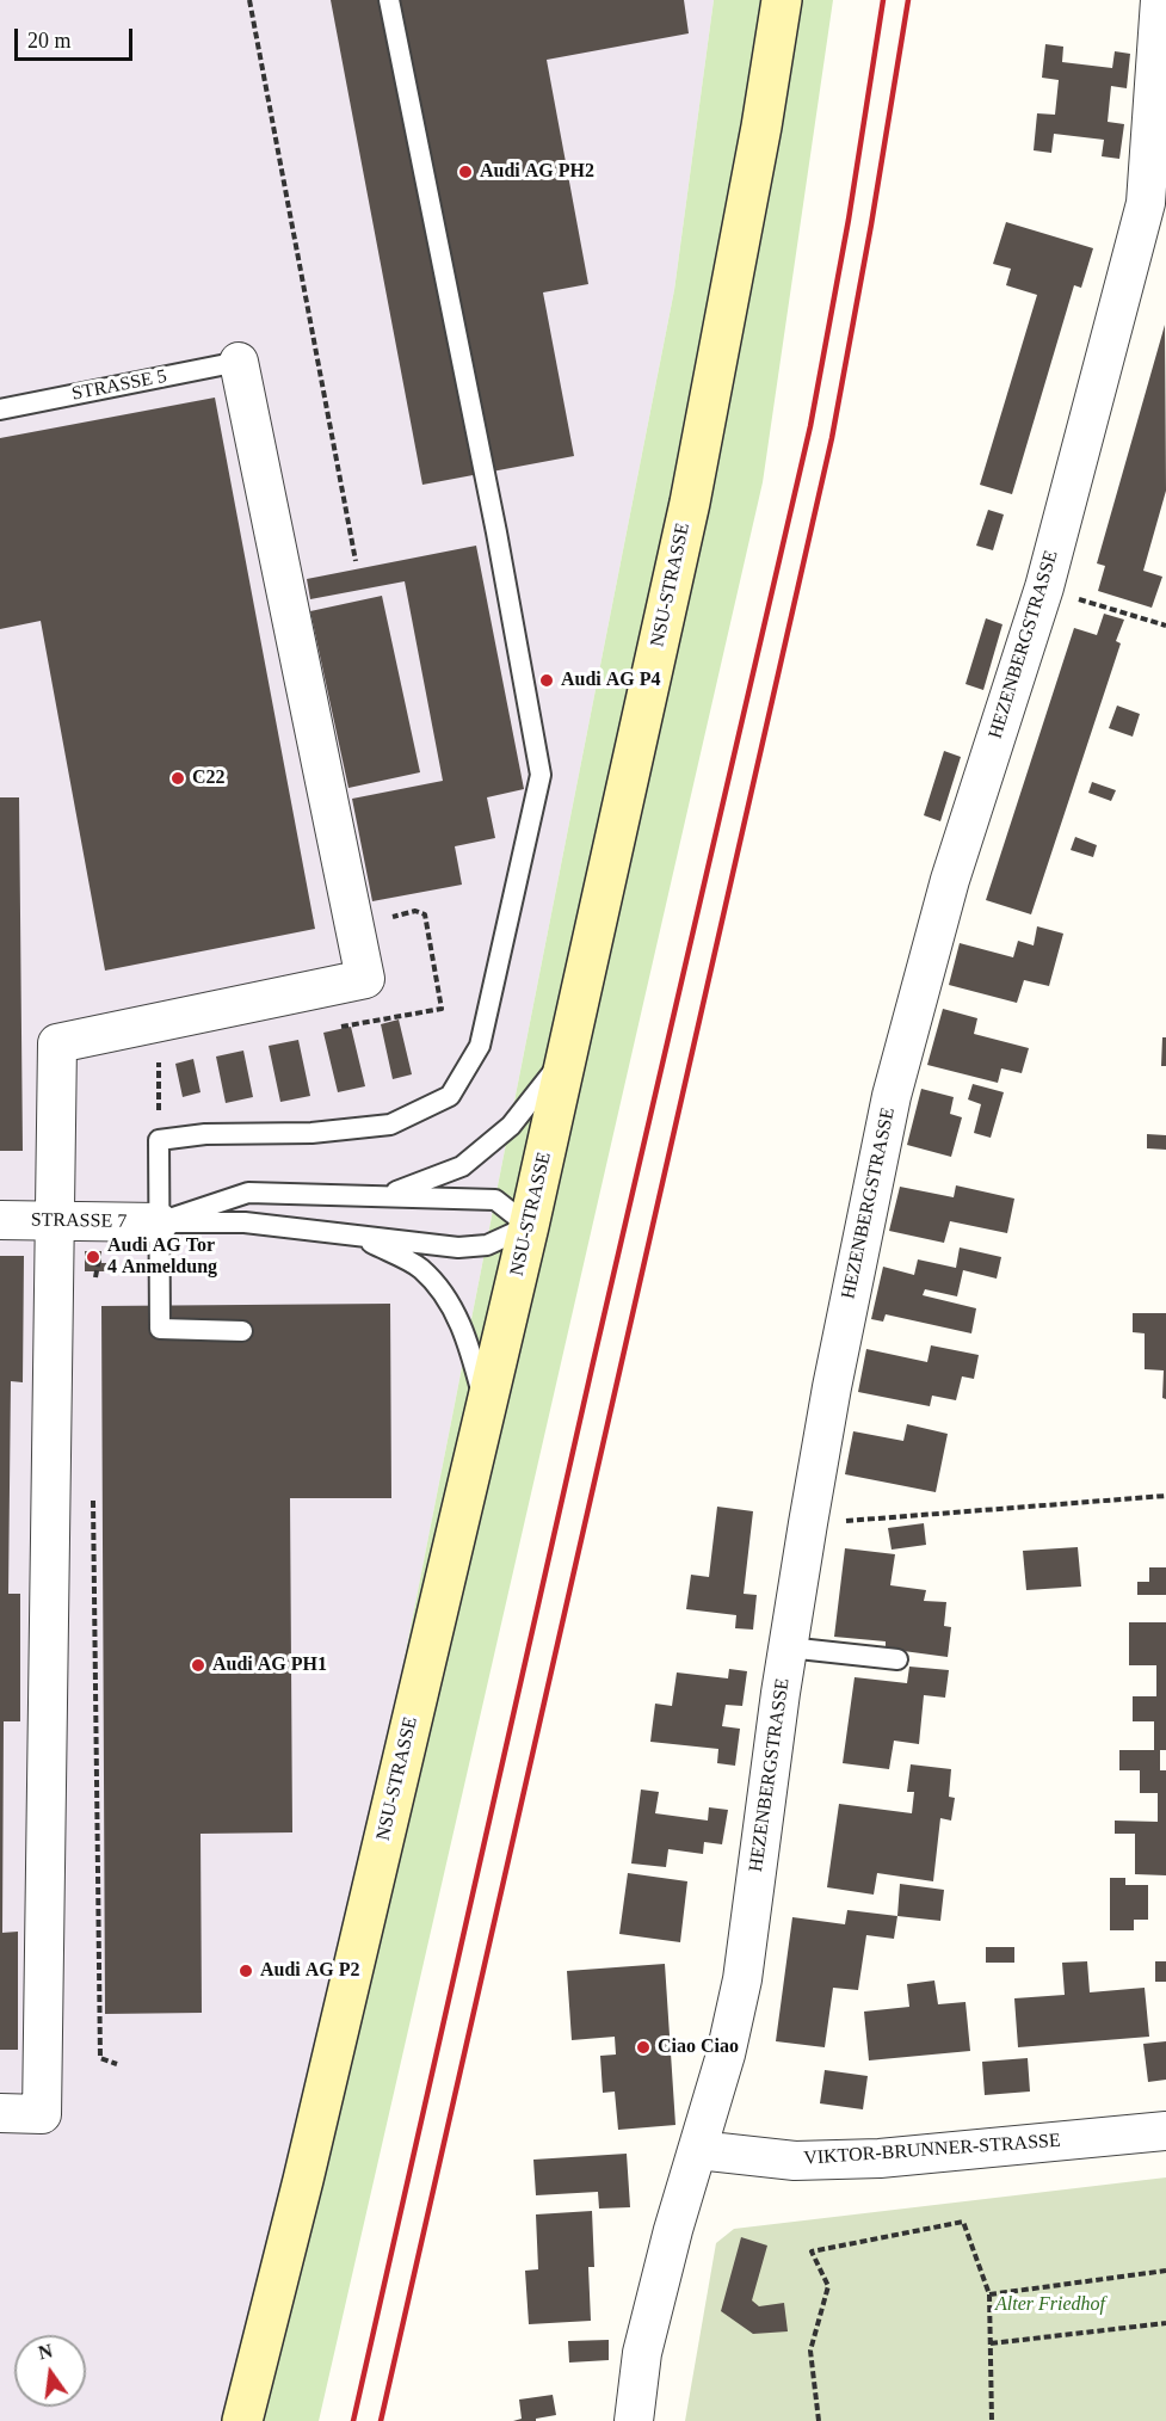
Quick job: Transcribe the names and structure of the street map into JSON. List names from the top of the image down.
{
  "streets": {
    "main road": ["NSU-STRASSE"],
    "street": ["HEZENBERGSTRASSE", "STRASSE 7", "VIKTOR-BRUNNER-STRASSE"],
    "lane": ["STRASSE 5"]
  },
  "crossings": [
    ["HEZENBERGSTRASSE", "VIKTOR-BRUNNER-STRASSE"]
  ],
  "parks": ["Alter Friedhof"],
  "places": [
    "Audi AG PH2",
    "Audi AG P4",
    "C22",
    "Audi AG Tor 4 Anmeldung",
    "Audi AG PH1",
    "Audi AG P2",
    "Ciao Ciao"
  ],
  "scale_bar": "20 m",
  "north": "top"
}
